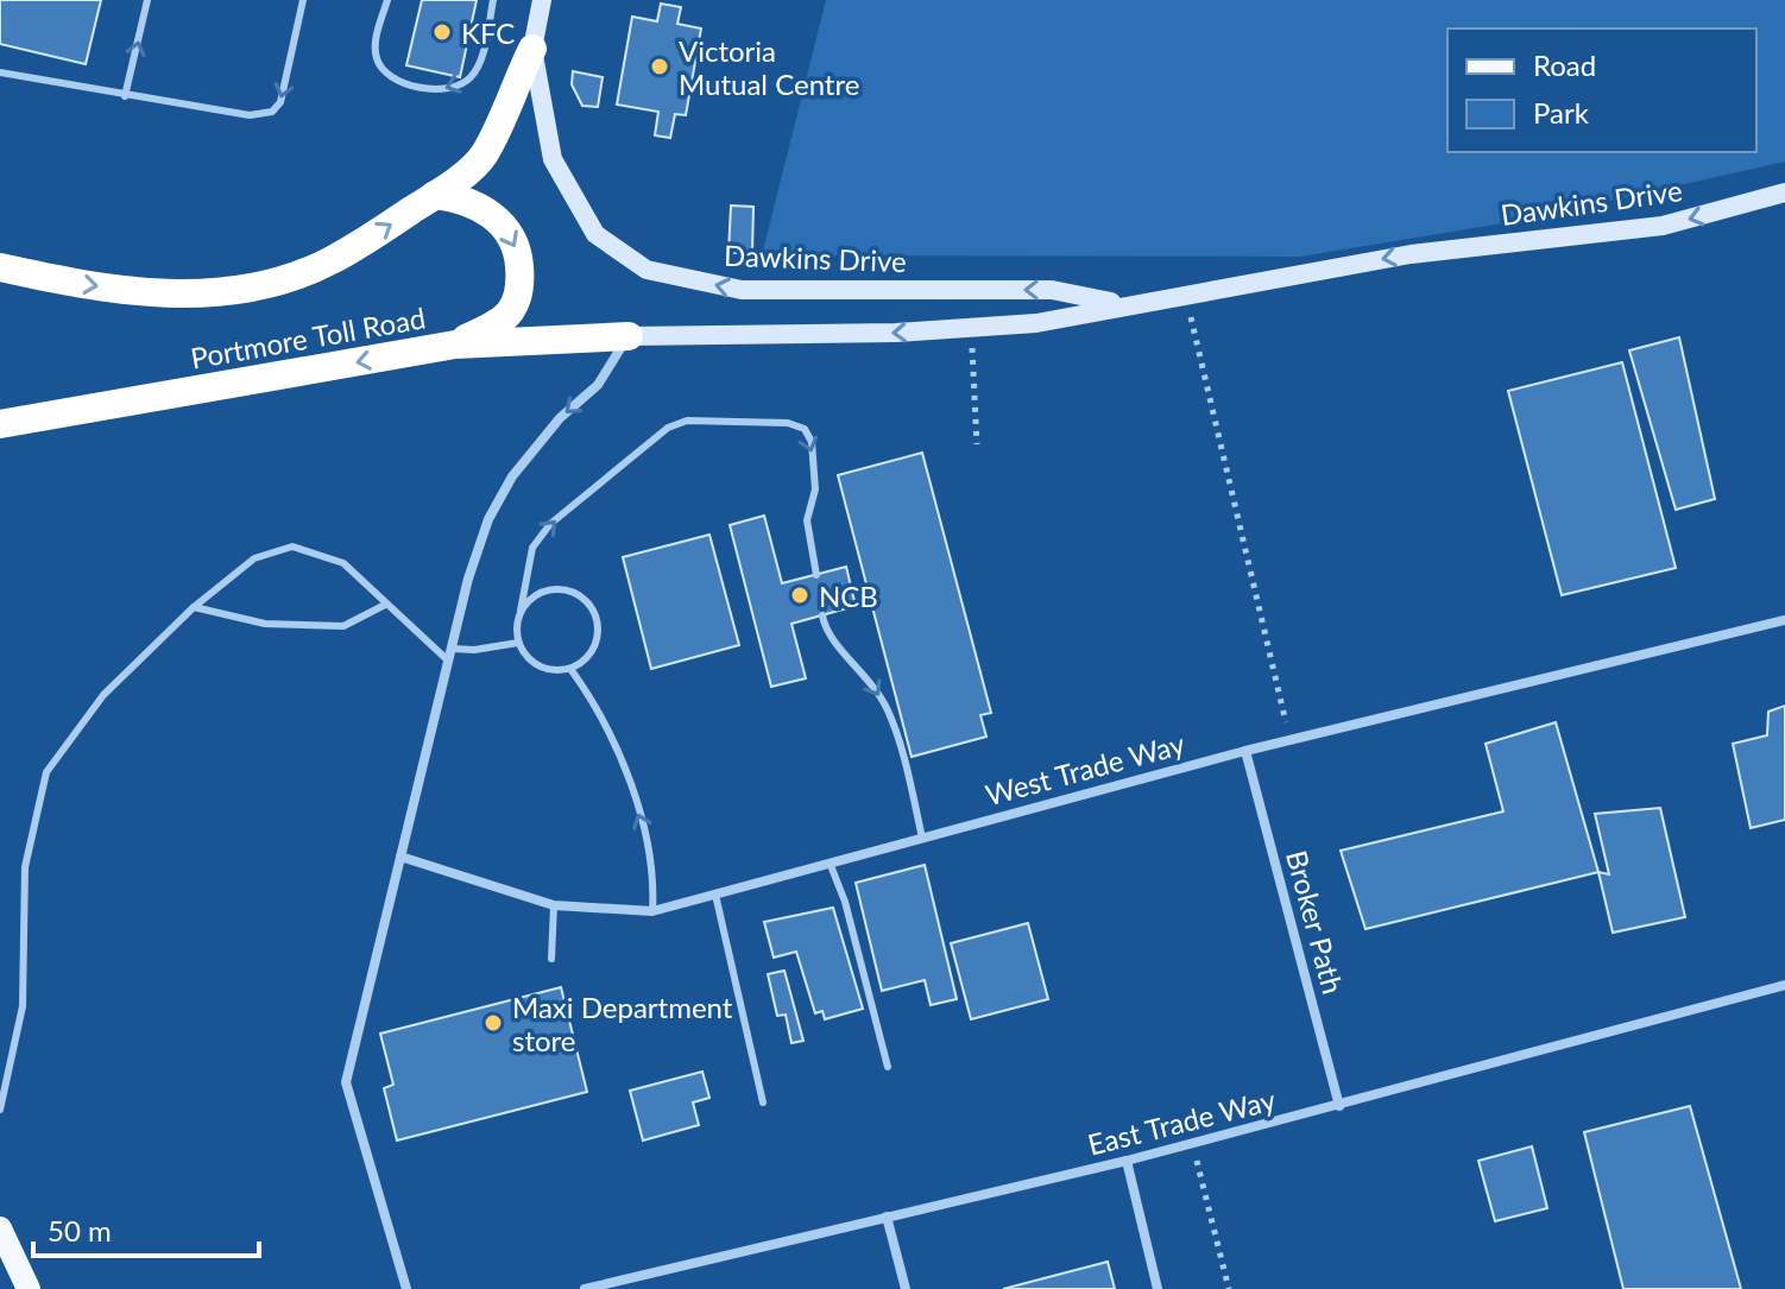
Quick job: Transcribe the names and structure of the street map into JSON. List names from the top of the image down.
{
  "streets": {
    "highway": ["Portmore Toll Road"],
    "main road": ["Dawkins Drive"],
    "street": ["West Trade Way", "Broker Path", "East Trade Way"]
  },
  "crossings": [
    ["Dawkins Drive", "Portmore Toll Road"],
    ["West Trade Way", "Broker Path"],
    ["Broker Path", "East Trade Way"]
  ],
  "one_way": ["Dawkins Drive"],
  "places": [
    "KFC",
    "Victoria Mutual Centre",
    "NCB",
    "Maxi Department store"
  ],
  "legend": ["Road", "Park"],
  "scale_bar": "50 m"
}
